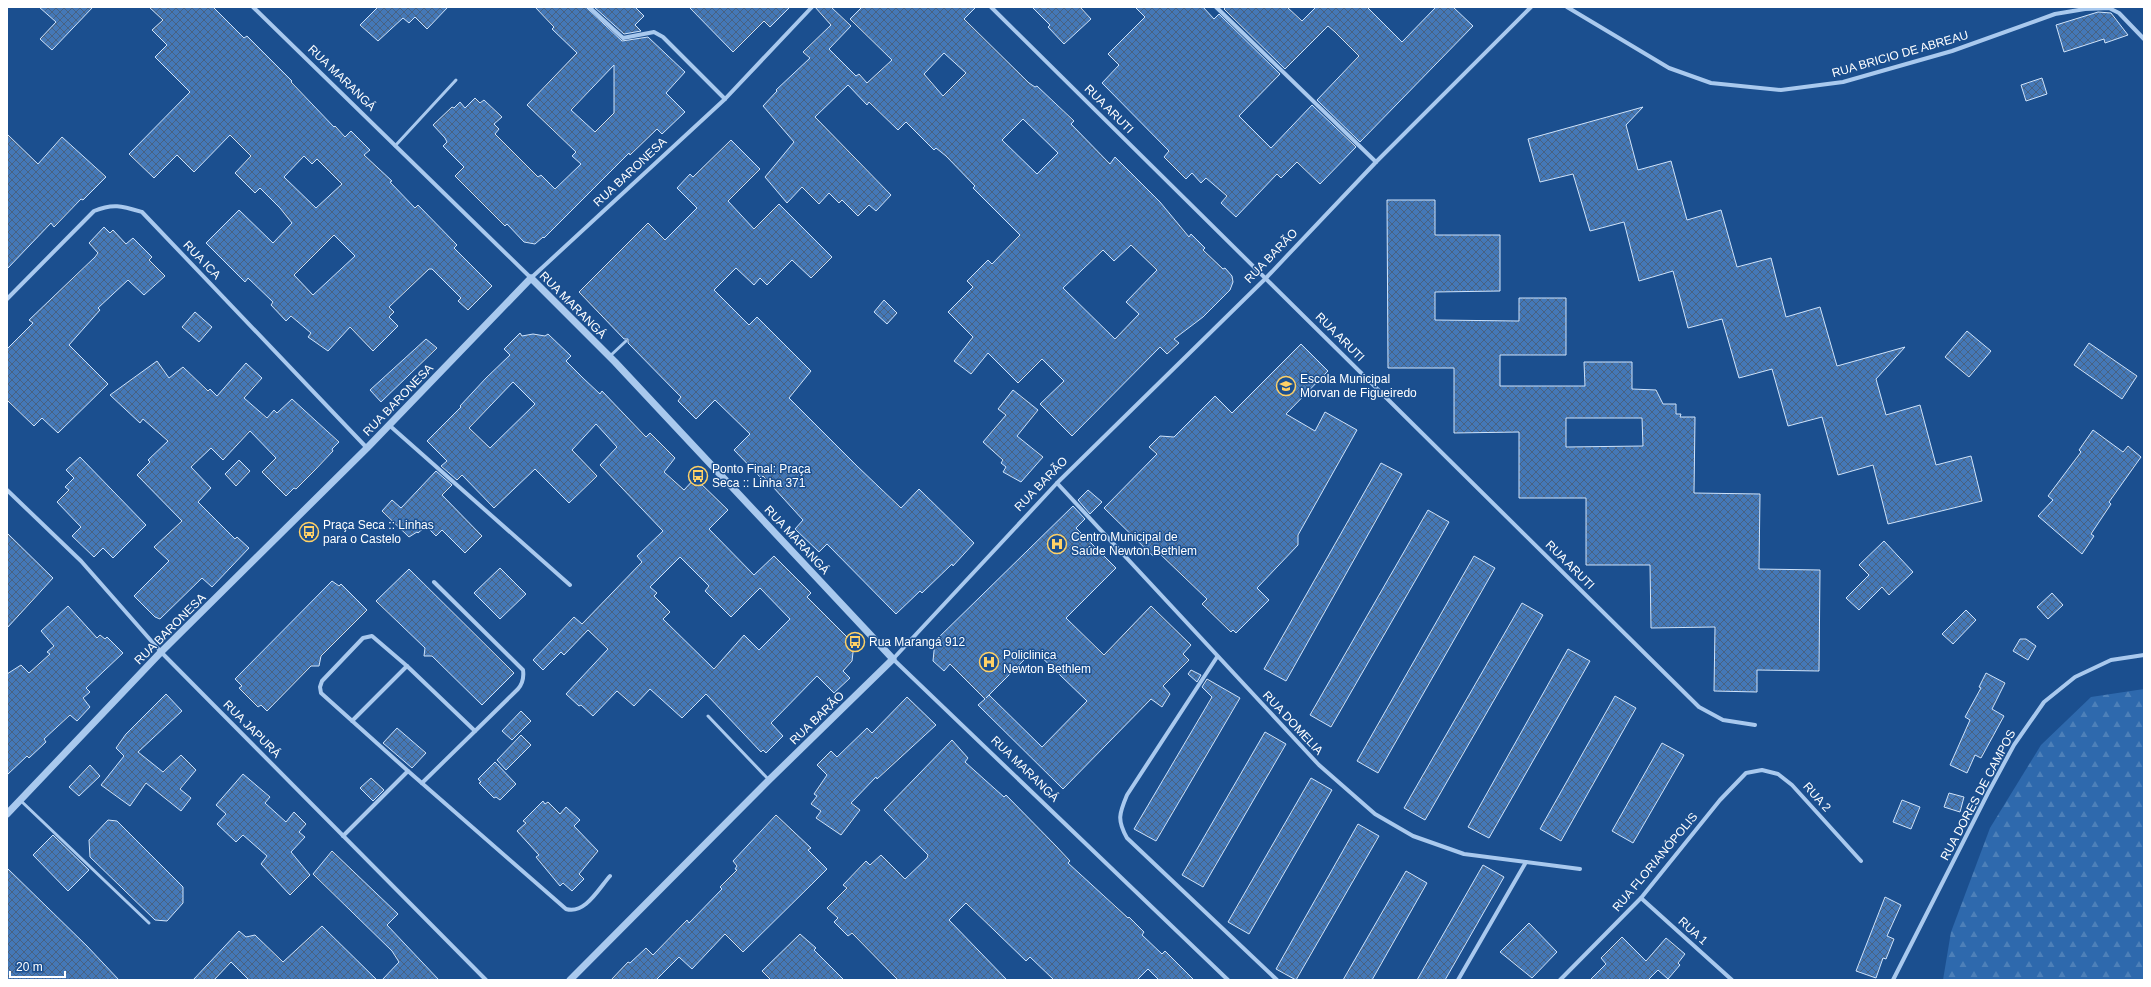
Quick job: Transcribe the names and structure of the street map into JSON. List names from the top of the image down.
{
  "streets": {
    "street": [
      "RUA BRICIO DE ABREAU",
      "RUA MARANGÁ",
      "RUA ARUTI",
      "RUA BARONESA",
      "RUA BARÃO",
      "RUA ICA",
      "RUA DOMELIA",
      "RUA JAPURÁ",
      "RUA DORES DE CAMPOS",
      "RUA 2",
      "RUA FLORIANÓPOLIS",
      "RUA 1"
    ]
  },
  "crossings": [
    ["RUA MARANGÁ", "RUA BARONESA"],
    ["RUA MARANGÁ", "RUA BARÃO"],
    ["RUA ARUTI", "RUA BARÃO"],
    ["RUA BARONESA", "RUA ICA"],
    ["RUA BARONESA", "RUA JAPURÁ"],
    ["RUA BARÃO", "RUA DOMELIA"],
    ["RUA 2", "RUA FLORIANÓPOLIS"],
    ["RUA FLORIANÓPOLIS", "RUA 1"]
  ],
  "places": {
    "school or university": ["Escola Municipal Morvan de Figueiredo"],
    "bus stop": ["Ponto Final: Praça Seca :: Linha 371", "Praça Seca :: Linhas para o Castelo", "Rua Marangá 912"],
    "hospital": ["Centro Municipal de Saúde Newton Bethlem", "Policlinica Newton Bethlem"]
  },
  "scale_bar": "20 m"
}
